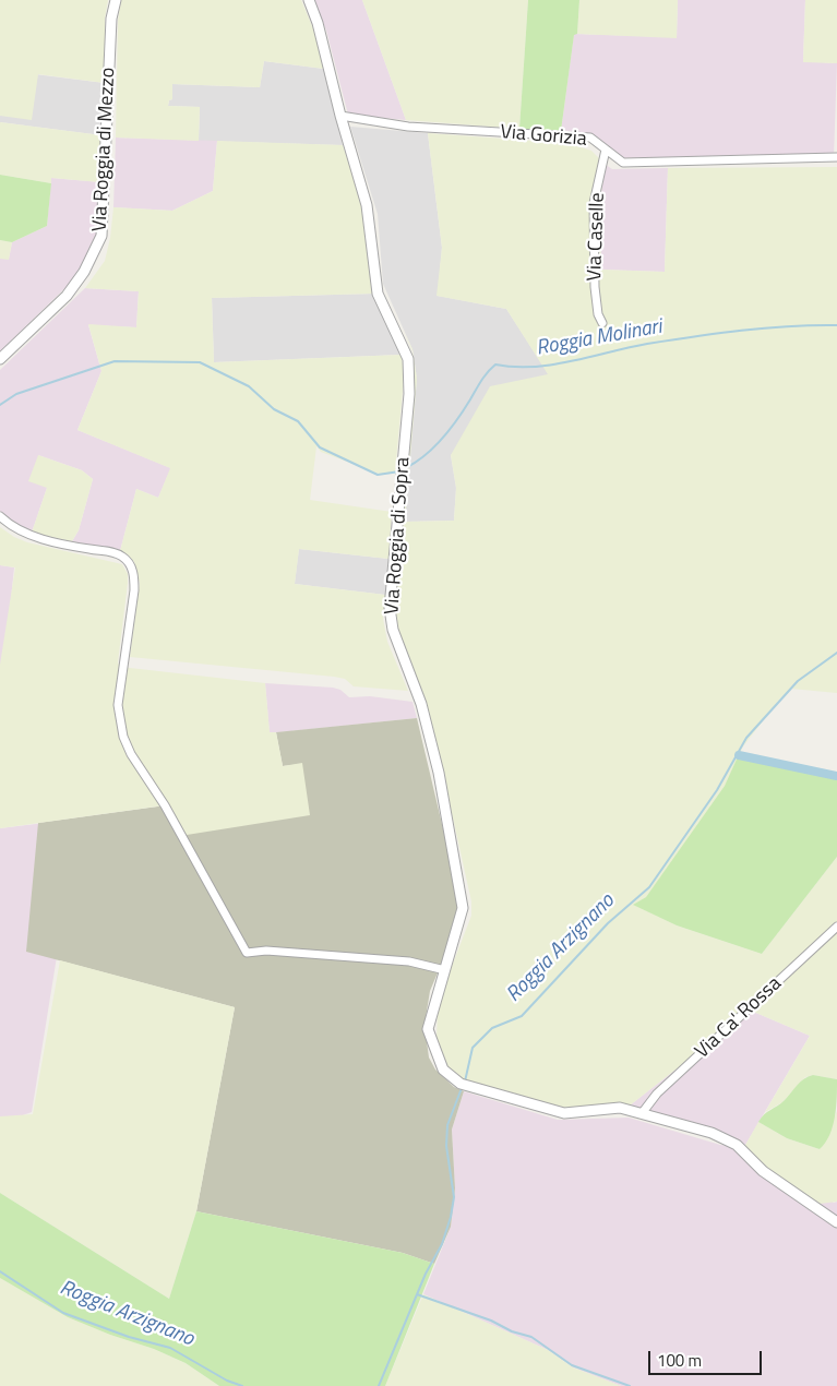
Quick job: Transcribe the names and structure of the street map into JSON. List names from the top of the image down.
{
  "streets": {
    "street": [
      "Via Gorizia",
      "Via Roggia di Mezzo",
      "Via Caselle",
      "Via Roggia di Sopra",
      "Via Ca' Rossa"
    ]
  },
  "crossings": [
    ["Via Gorizia", "Via Caselle"],
    ["Via Gorizia", "Via Roggia di Sopra"],
    ["Via Roggia di Sopra", "Via Ca' Rossa"]
  ],
  "water": ["Roggia Molinari", "Roggia Arzignano"],
  "scale_bar": "100 m"
}
